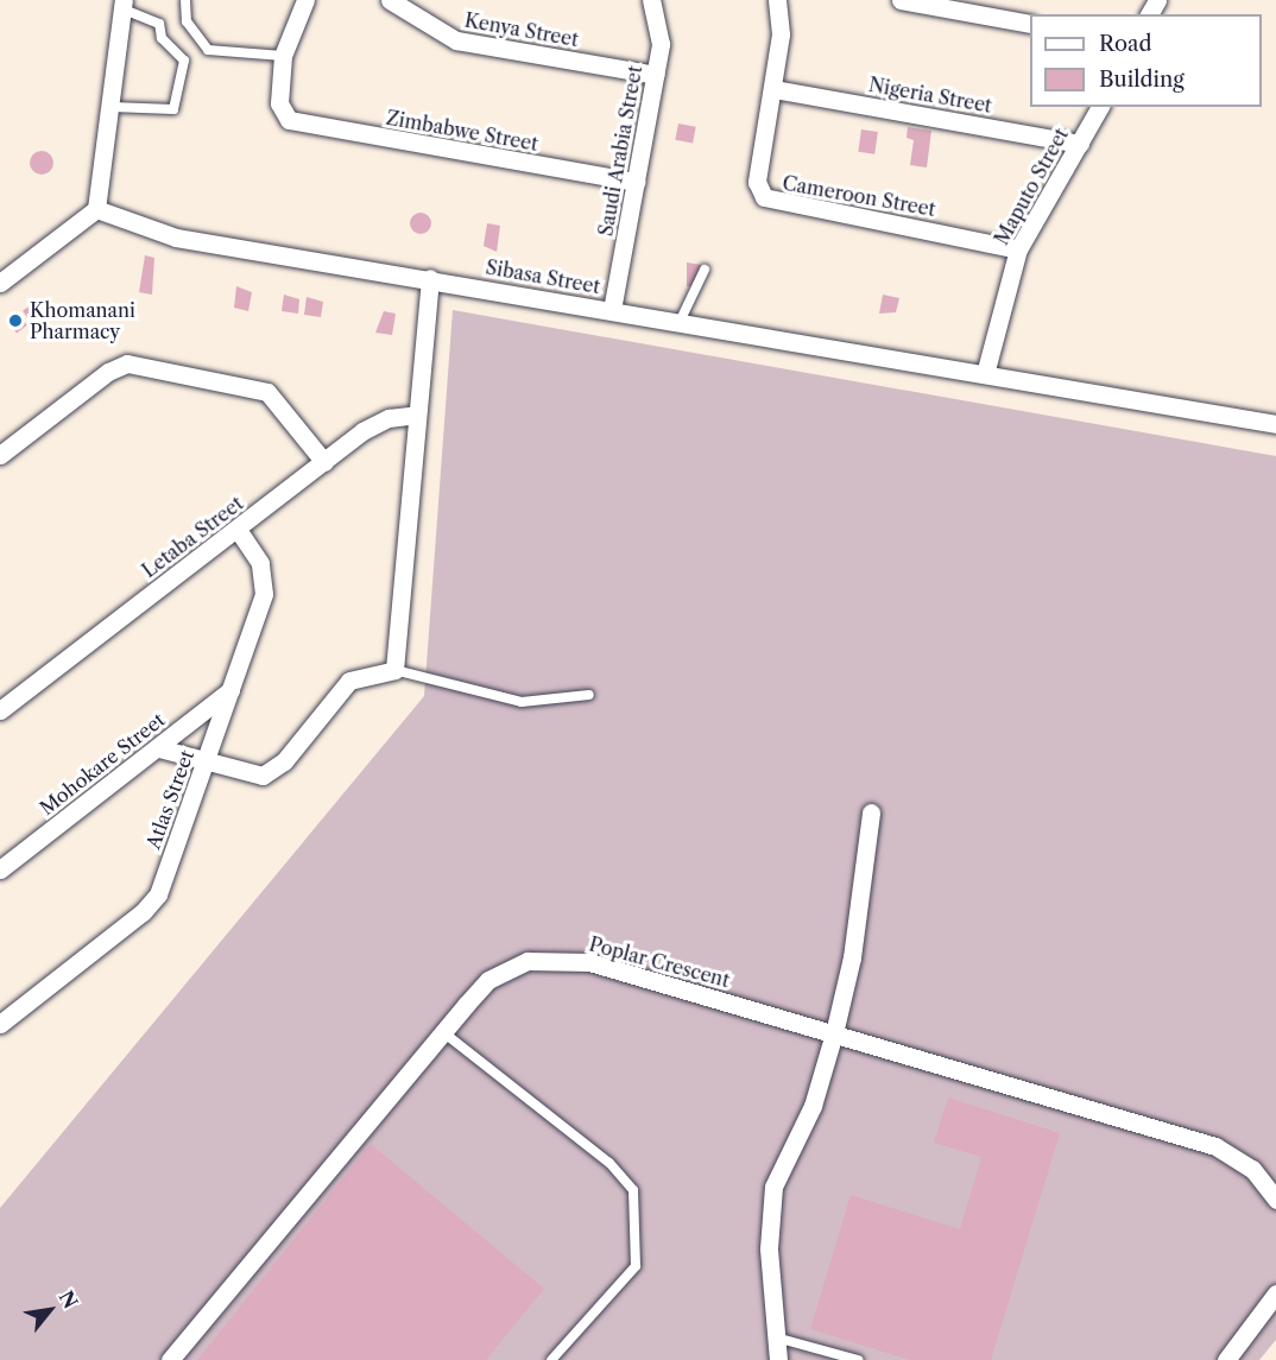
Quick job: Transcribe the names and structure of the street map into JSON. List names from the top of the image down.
{
  "streets": {
    "street": [
      "Kenya Street",
      "Nigeria Street",
      "Zimbabwe Street",
      "Saudi Arabia Street",
      "Maputo Street",
      "Cameroon Street",
      "Sibasa Street",
      "Letaba Street",
      "Mohokare Street",
      "Atlas Street",
      "Poplar Crescent"
    ]
  },
  "crossings": [
    ["Kenya Street", "Saudi Arabia Street"],
    ["Nigeria Street", "Maputo Street"],
    ["Nigeria Street", "Cameroon Street"],
    ["Zimbabwe Street", "Saudi Arabia Street"],
    ["Saudi Arabia Street", "Sibasa Street"],
    ["Maputo Street", "Cameroon Street"],
    ["Maputo Street", "Sibasa Street"],
    ["Letaba Street", "Atlas Street"],
    ["Mohokare Street", "Atlas Street"]
  ],
  "places": ["Khomanani Pharmacy"],
  "legend": ["Road", "Building"],
  "north": "top right"
}
